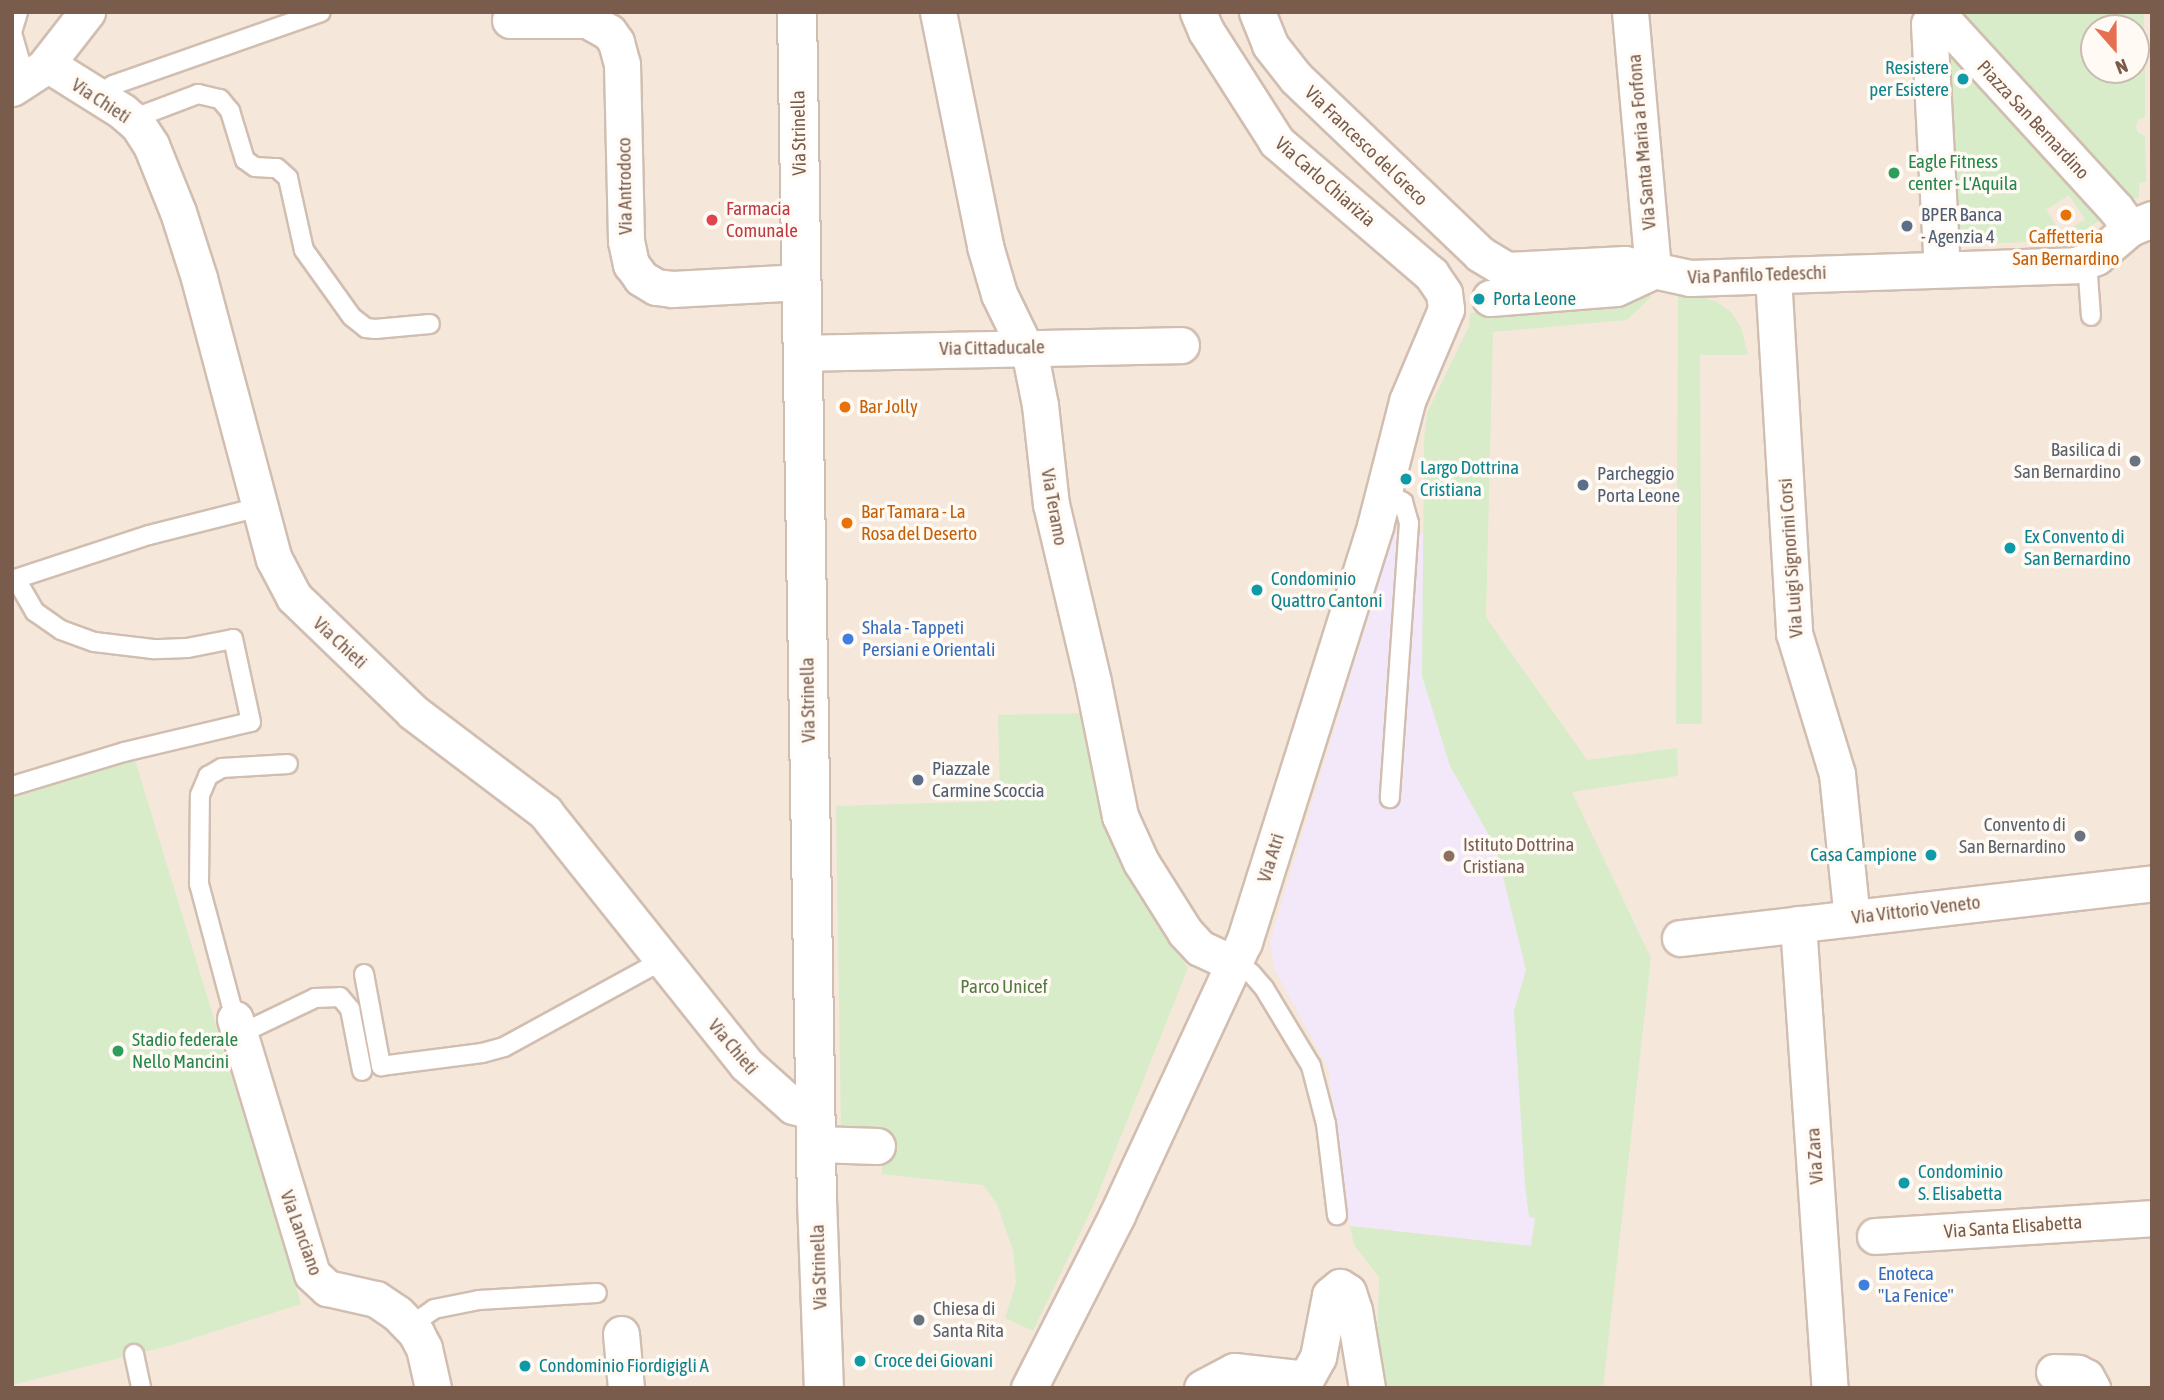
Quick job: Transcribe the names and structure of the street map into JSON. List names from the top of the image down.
{
  "streets": {
    "main road": ["Via Strinella"],
    "street": [
      "Via Chieti",
      "Piazza San Bernardino",
      "Via Santa Maria a Forfona",
      "Via Francesco del Greco",
      "Via Carlo Chiarizia",
      "Via Antrodoco",
      "Via Panfilo Tedeschi",
      "Via Cittaducale",
      "Via Teramo",
      "Via Luigi Signorini Corsi",
      "Via Atri",
      "Via Vittorio Veneto",
      "Via Zara",
      "Via Santa Elisabetta",
      "Via Lanciano"
    ]
  },
  "crossings": [
    ["Via Chieti", "Via Strinella"],
    ["Piazza San Bernardino", "Via Panfilo Tedeschi"],
    ["Via Strinella", "Via Antrodoco"],
    ["Via Strinella", "Via Cittaducale"],
    ["Via Santa Maria a Forfona", "Via Panfilo Tedeschi"],
    ["Via Francesco del Greco", "Via Panfilo Tedeschi"],
    ["Via Carlo Chiarizia", "Via Atri"],
    ["Via Panfilo Tedeschi", "Via Luigi Signorini Corsi"],
    ["Via Cittaducale", "Via Teramo"],
    ["Via Teramo", "Via Atri"],
    ["Via Luigi Signorini Corsi", "Via Vittorio Veneto"],
    ["Via Vittorio Veneto", "Via Zara"]
  ],
  "parks": ["Parco Unicef"],
  "places": [
    "Resistere per Esistere",
    "Eagle Fitness center - L'Aquila",
    "Caffetteria San Bernardino",
    "Farmacia Comunale",
    "BPER Banca - Agenzia 4",
    "Porta Leone",
    "Bar Jolly",
    "Basilica di San Bernardino",
    "Largo Dottrina Cristiana",
    "Parcheggio Porta Leone",
    "Bar Tamara - La Rosa del Deserto",
    "Ex Convento di San Bernardino",
    "Condominio Quattro Cantoni",
    "Shala - Tappeti Persiani e Orientali",
    "Piazzale Carmine Scoccia",
    "Convento di San Bernardino",
    "Casa Campione",
    "Istituto Dottrina Cristiana",
    "Stadio federale Nello Mancini",
    "Condominio S. Elisabetta",
    "Enoteca \"La Fenice\"",
    "Chiesa di Santa Rita",
    "Croce dei Giovani",
    "Condominio Fiordigigli A"
  ],
  "north": "bottom"
}
